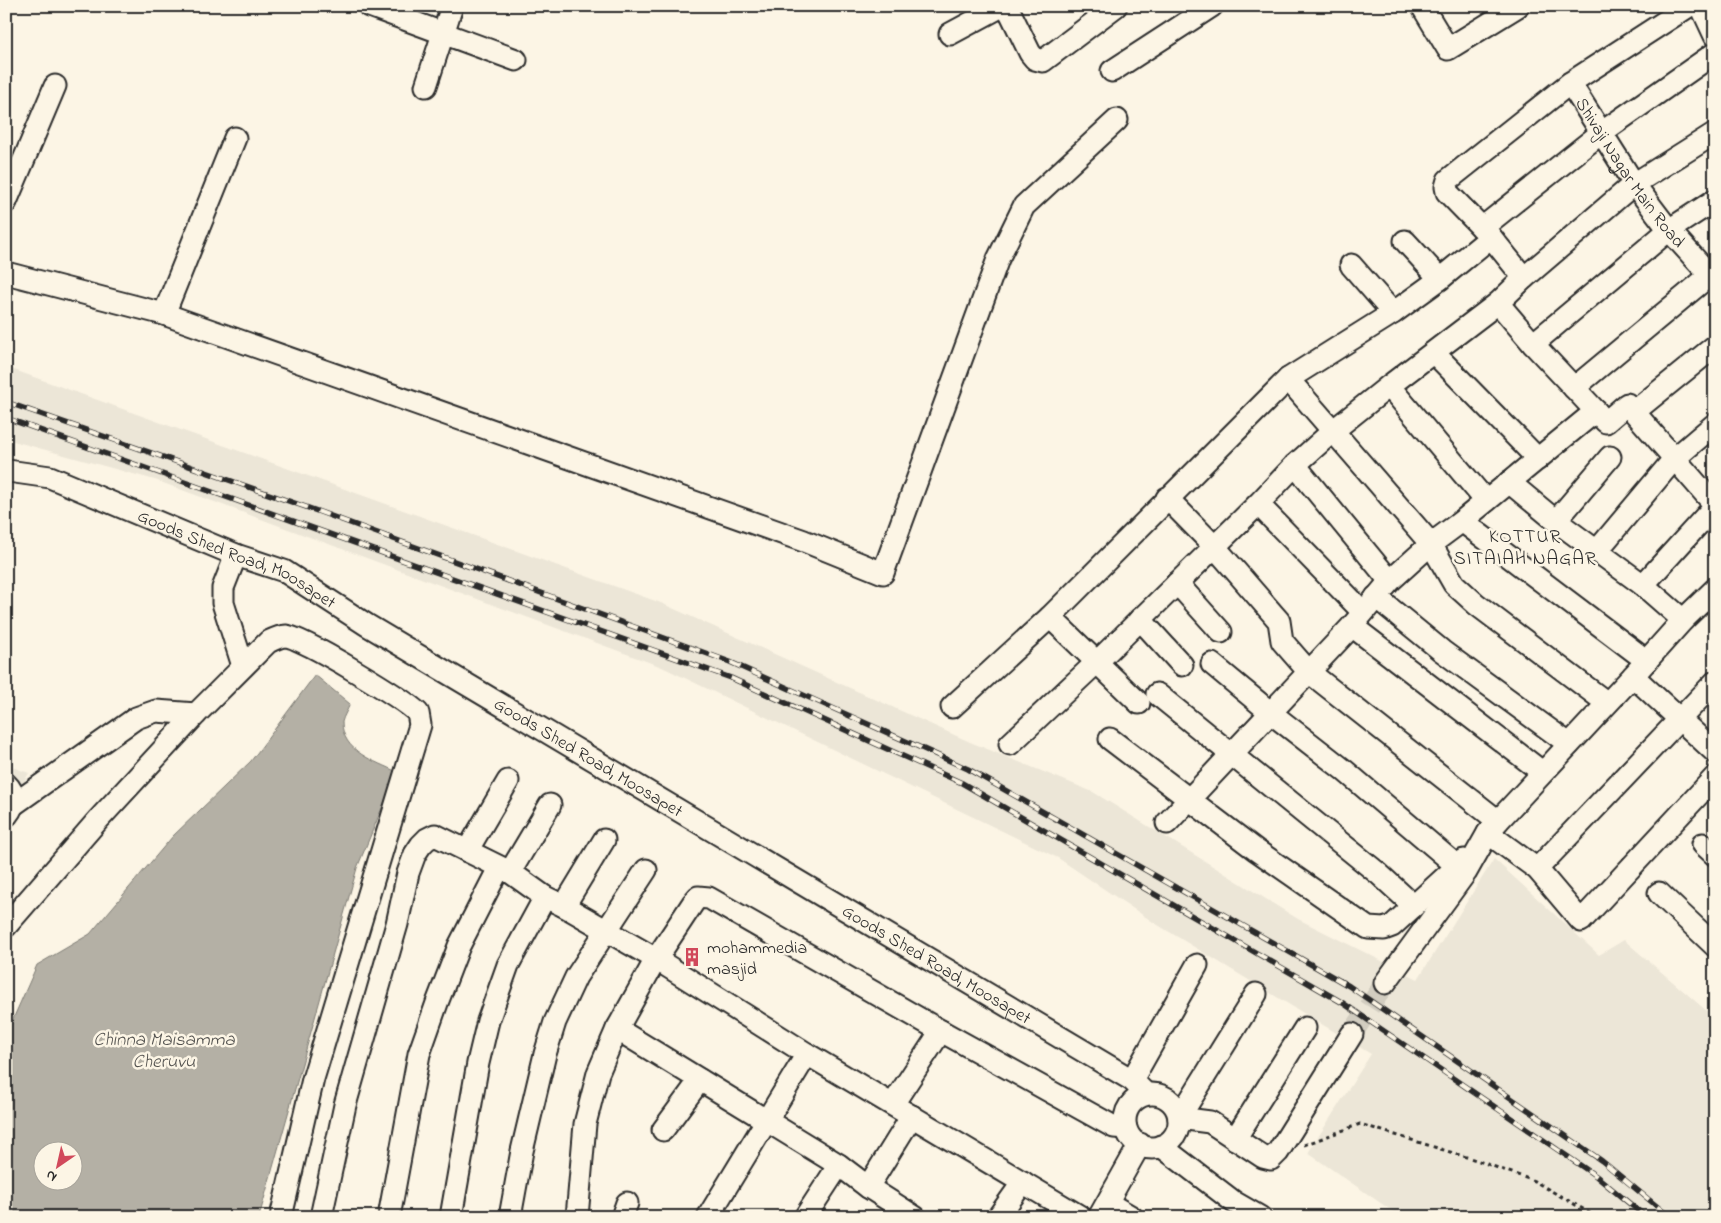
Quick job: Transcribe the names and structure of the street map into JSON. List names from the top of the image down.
{
  "streets": {
    "street": ["Shivaji Nagar Main Road", "Goods Shed Road, Moosapet"]
  },
  "districts": ["KOTTUR SITAIAH NAGAR"],
  "water": ["Chinna Maisamma Cheruvu"],
  "places": {
    "building": ["mohammedia masjid"]
  },
  "north": "bottom left"
}
